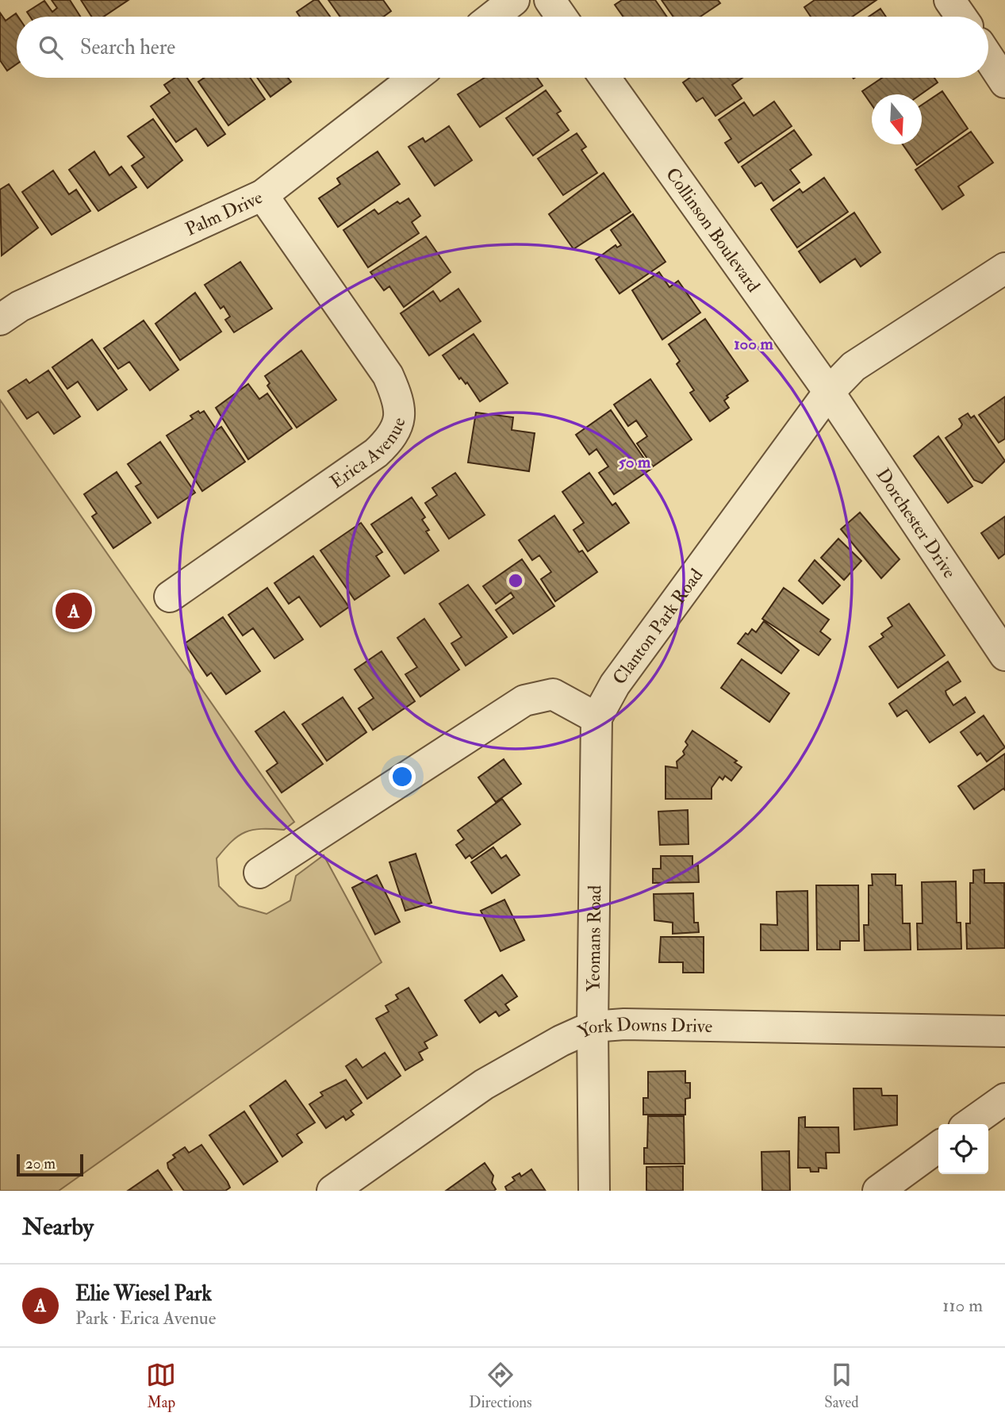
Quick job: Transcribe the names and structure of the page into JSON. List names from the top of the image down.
{
  "streets": {
    "street": [
      "Palm Drive",
      "Collinson Boulevard",
      "Erica Avenue",
      "Dorchester Drive",
      "Clanton Park Road",
      "Yeomans Road",
      "York Downs Drive"
    ]
  },
  "crossings": [
    ["Palm Drive", "Erica Avenue"],
    ["Collinson Boulevard", "Dorchester Drive"],
    ["Collinson Boulevard", "Clanton Park Road"],
    ["Dorchester Drive", "Clanton Park Road"],
    ["Clanton Park Road", "Yeomans Road"],
    ["Yeomans Road", "York Downs Drive"]
  ],
  "scale_bar": "20 m",
  "north": "bottom",
  "page": {
    "search": "Search here",
    "pins": "A",
    "scale": "20 m",
    "heading": "Nearby",
    "list": [
      {
        "mark": "A",
        "name": "Elie Wiesel Park",
        "note": "Park · Erica Avenue",
        "value": "110 m"
      }
    ],
    "nav": ["Map", "Directions", "Saved"]
  },
  "rings": ["100 m", "50 m"]
}
